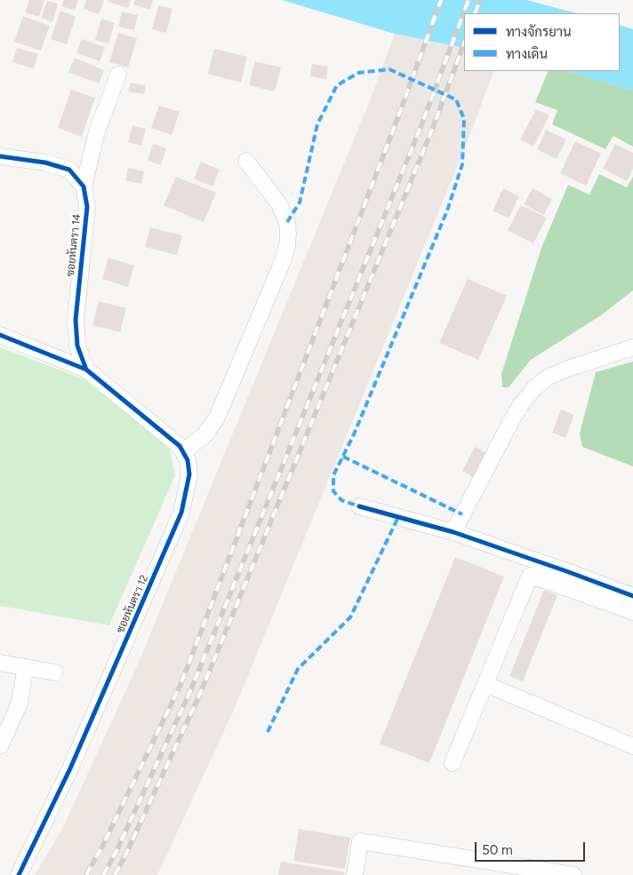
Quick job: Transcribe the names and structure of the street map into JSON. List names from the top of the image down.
{
  "streets": {
    "street": ["ซอยหันตรา 14", "ซอยหันตรา 12"]
  },
  "crossings": [
    ["ซอยหันตรา 14", "ซอยหันตรา 12"]
  ],
  "legend": ["ทางจักรยาน", "ทางเดิน"],
  "scale_bar": "50 m"
}
